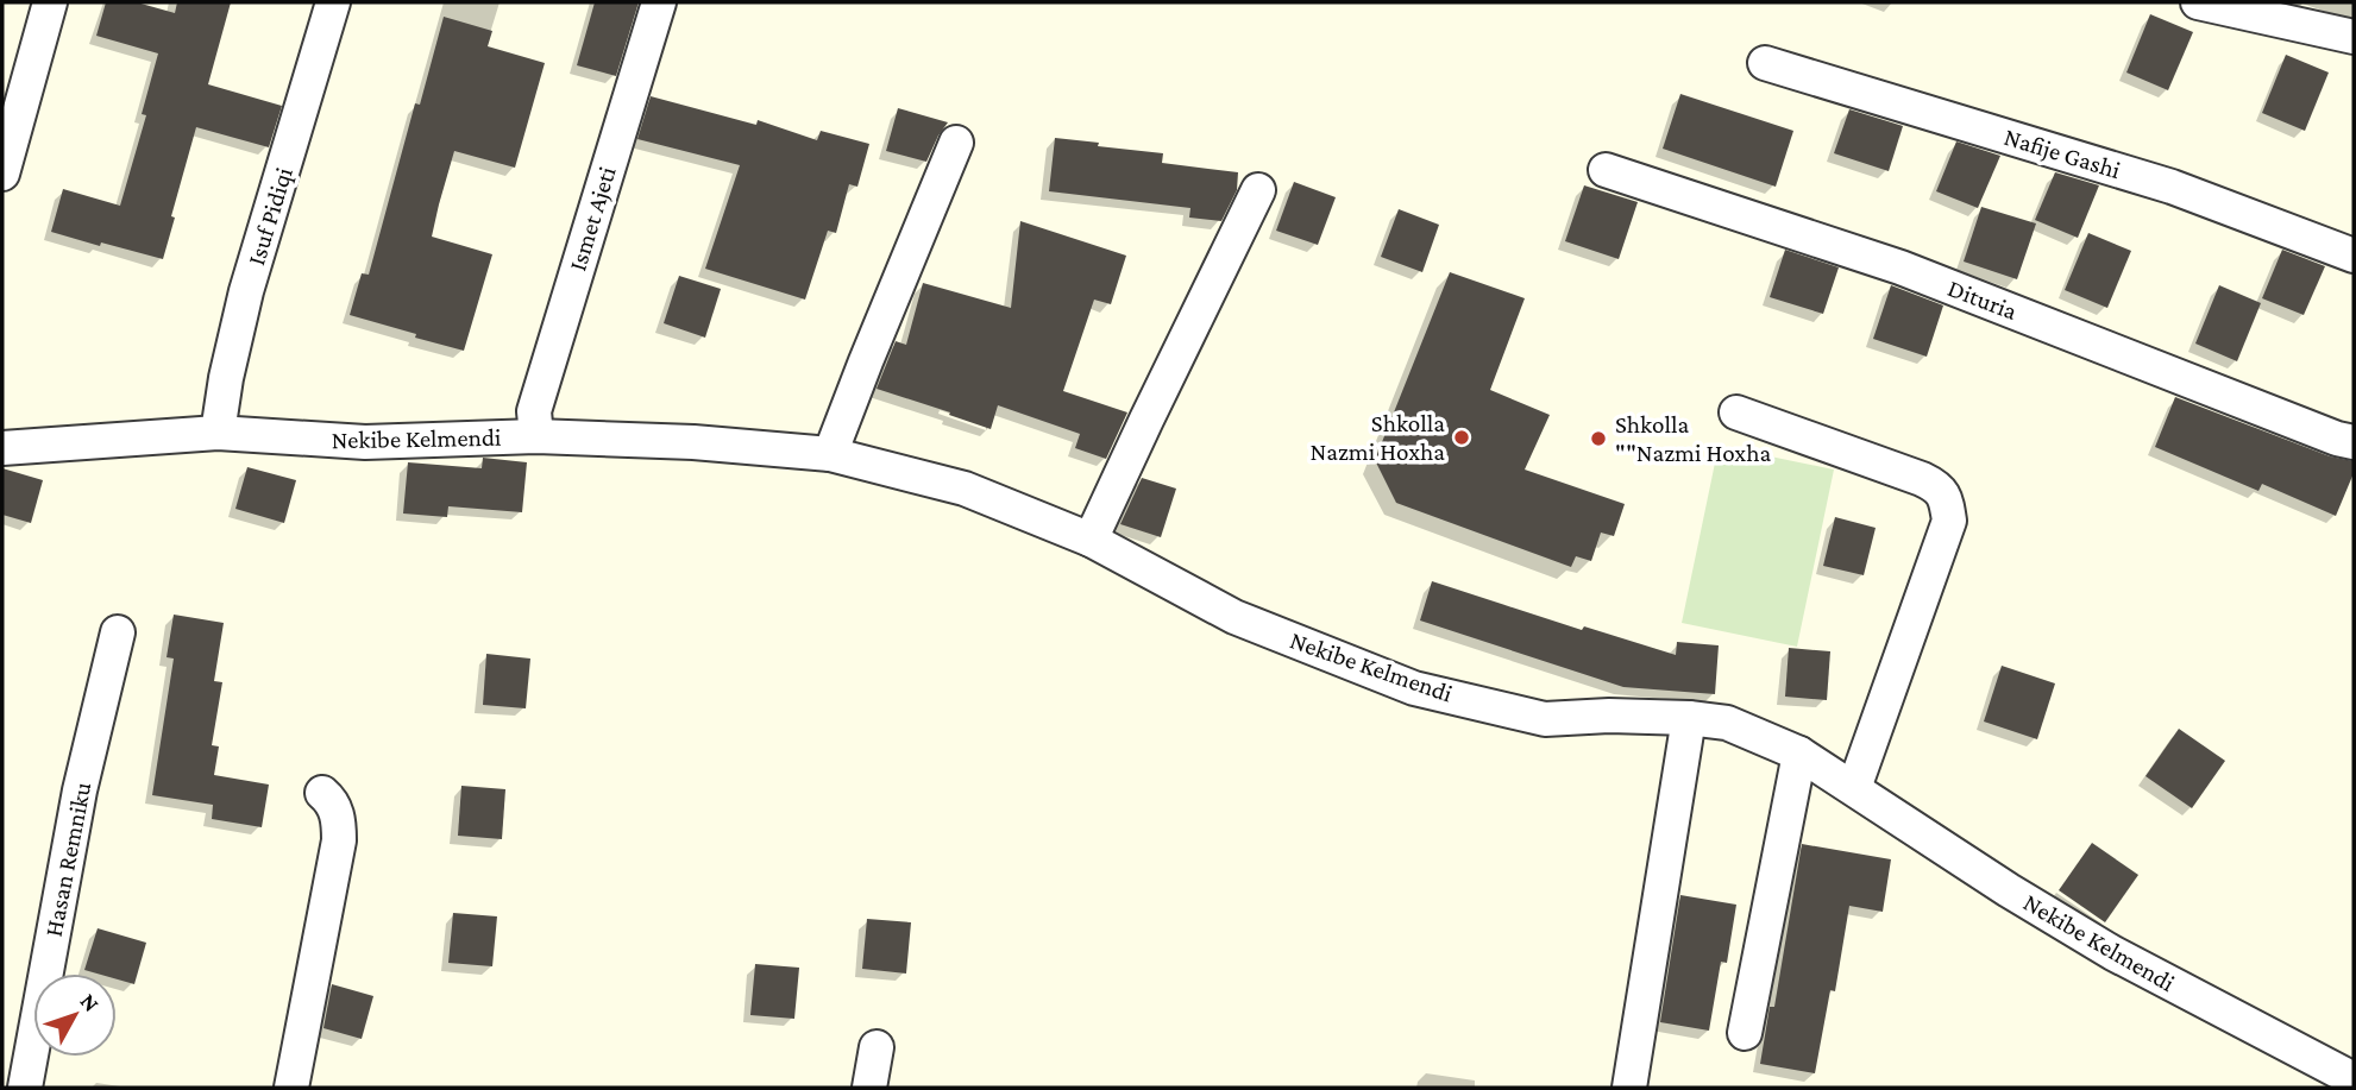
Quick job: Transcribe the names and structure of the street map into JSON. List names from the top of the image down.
{
  "streets": {
    "street": [
      "Nafije Gashi",
      "Isuf Pidiqi",
      "Ismet Ajeti",
      "Dituria",
      "Nekibe Kelmendi",
      "Hasan Remniku"
    ]
  },
  "crossings": [
    ["Isuf Pidiqi", "Nekibe Kelmendi"],
    ["Ismet Ajeti", "Nekibe Kelmendi"]
  ],
  "places": ["Shkolla Nazmi Hoxha", "Shkolla \"\"Nazmi Hoxha"],
  "north": "top right"
}
